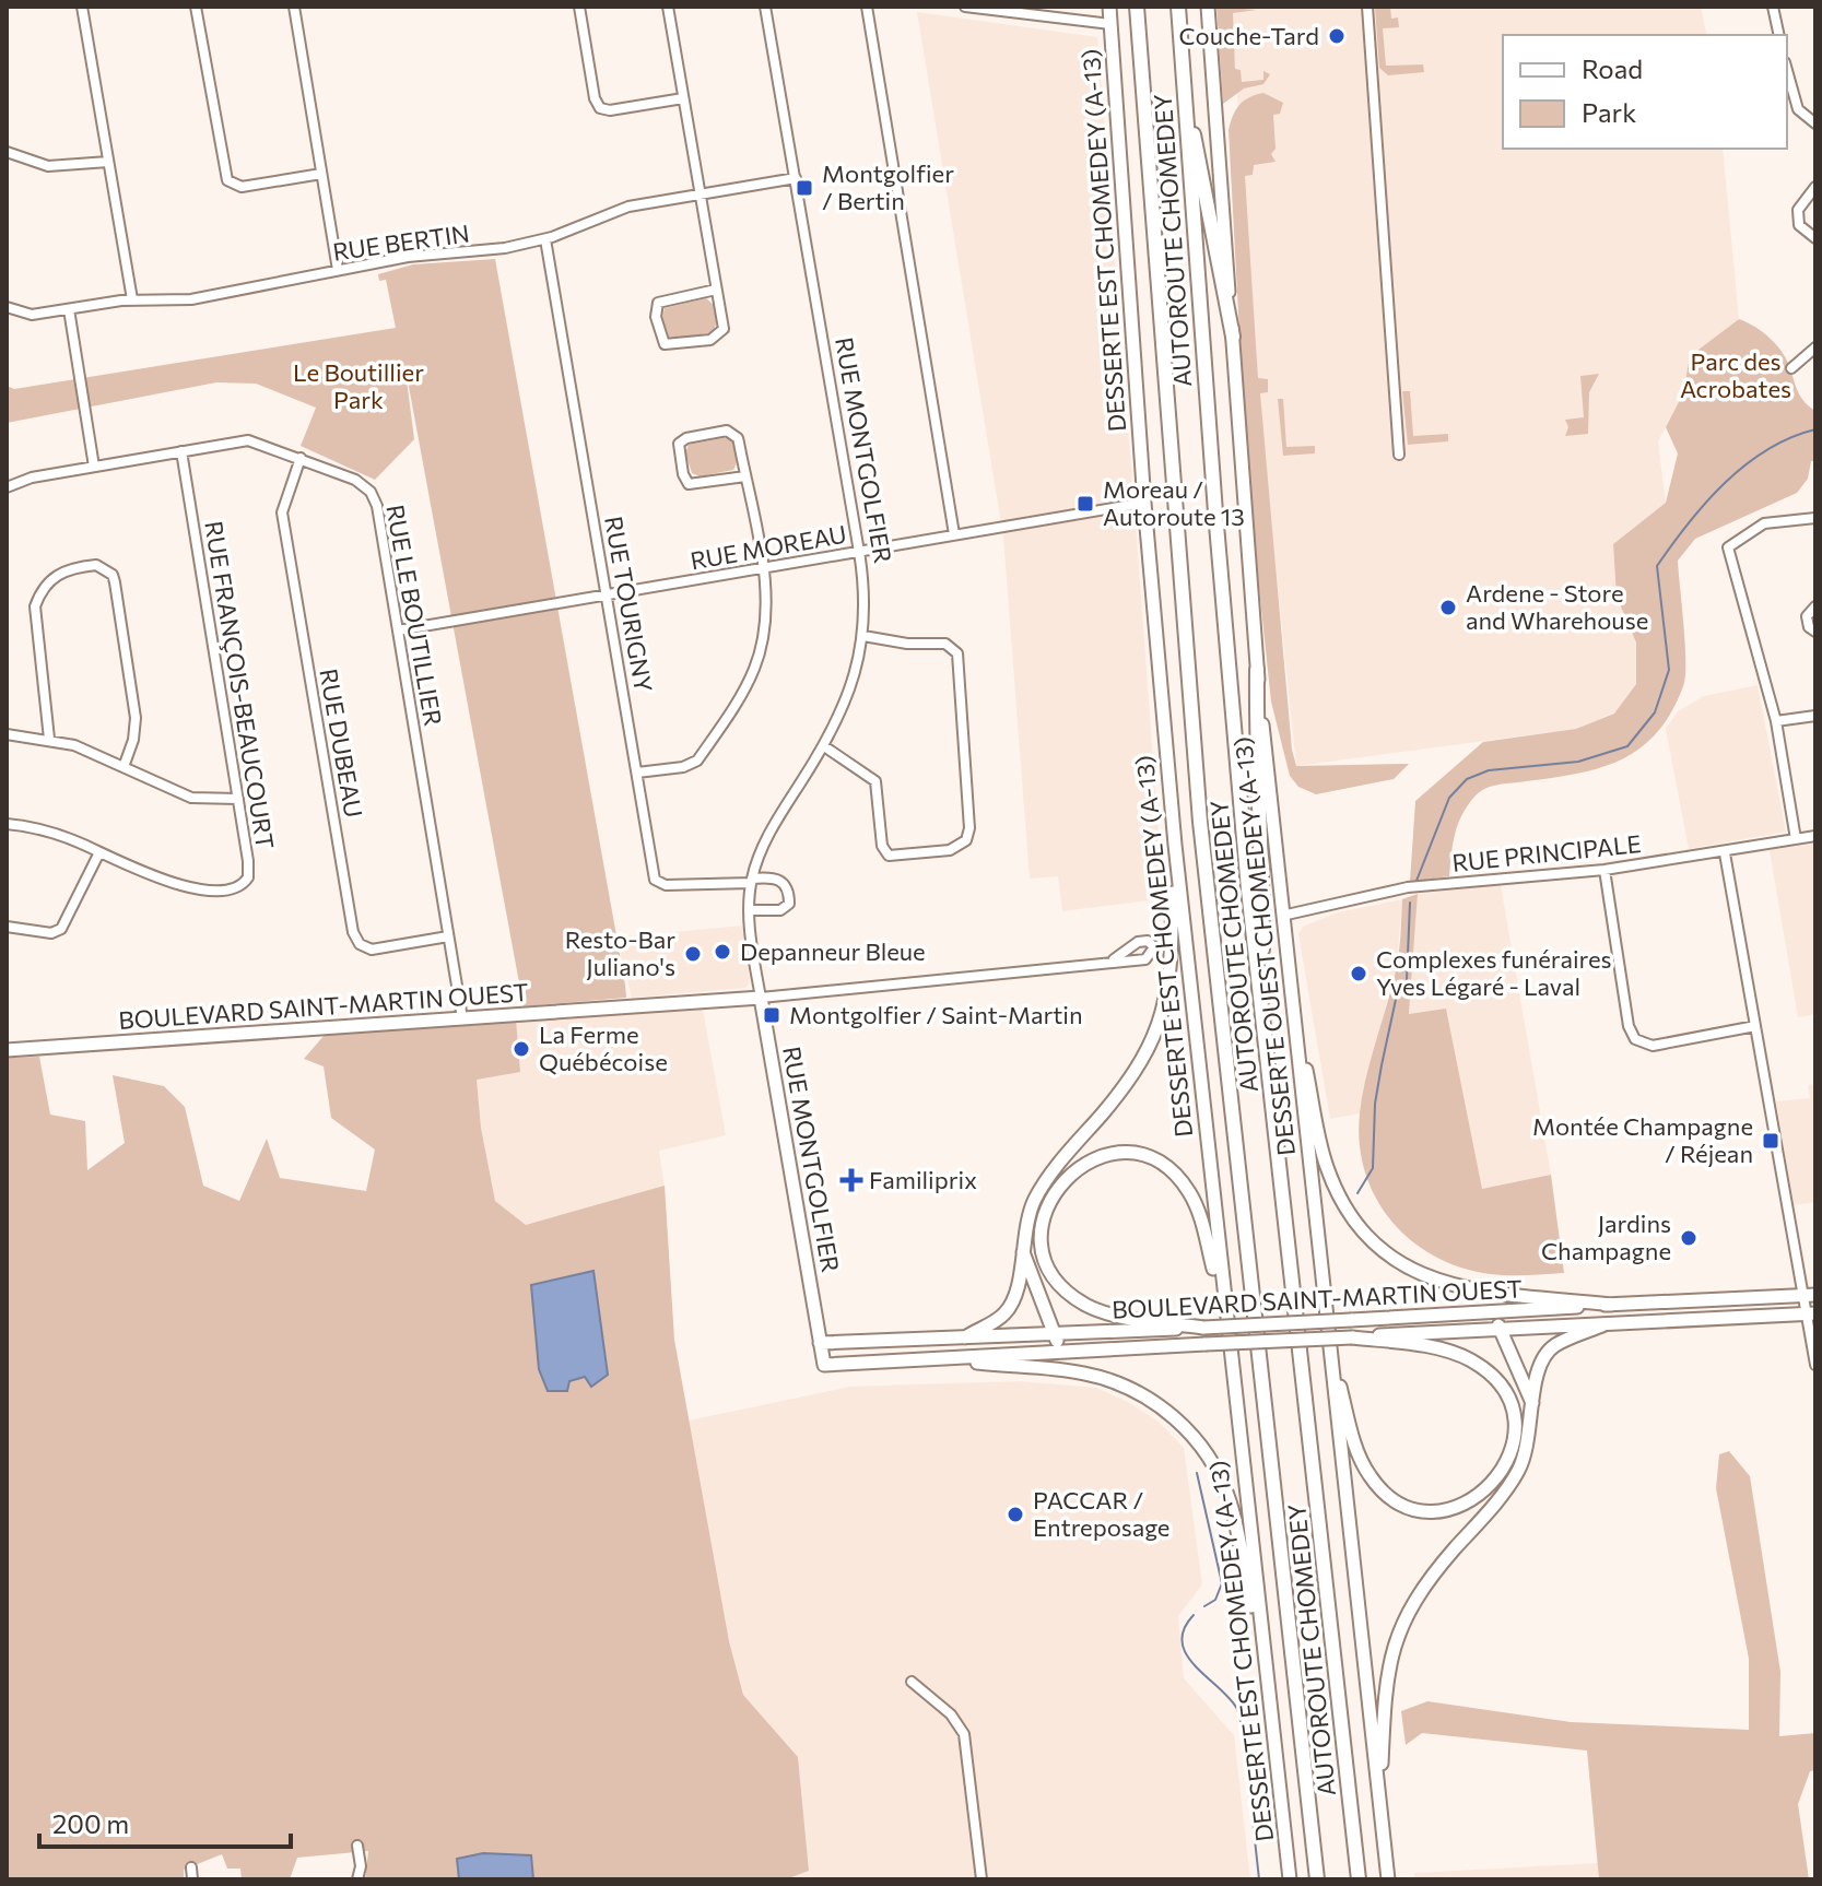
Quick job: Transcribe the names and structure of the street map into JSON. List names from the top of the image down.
{
  "streets": {
    "highway": ["AUTOROUTE CHOMEDEY"],
    "main road": [
      "DESSERTE EST CHOMEDEY (A-13)",
      "RUE MONTGOLFIER",
      "DESSERTE OUEST CHOMEDEY (A-13)",
      "BOULEVARD SAINT-MARTIN OUEST"
    ],
    "street": [
      "RUE BERTIN",
      "RUE MOREAU",
      "RUE TOURIGNY",
      "RUE LE BOUTILLIER",
      "RUE FRANÇOIS-BEAUCOURT",
      "RUE DUBEAU",
      "RUE PRINCIPALE"
    ]
  },
  "crossings": [
    ["DESSERTE EST CHOMEDEY (A-13)", "RUE MOREAU"],
    ["RUE BERTIN", "RUE MONTGOLFIER"],
    ["RUE BERTIN", "RUE TOURIGNY"],
    ["RUE MONTGOLFIER", "RUE MOREAU"],
    ["RUE MONTGOLFIER", "RUE TOURIGNY"],
    ["RUE MONTGOLFIER", "BOULEVARD SAINT-MARTIN OUEST"],
    ["RUE MOREAU", "RUE TOURIGNY"],
    ["RUE MOREAU", "RUE LE BOUTILLIER"],
    ["RUE LE BOUTILLIER", "RUE FRANÇOIS-BEAUCOURT"],
    ["RUE LE BOUTILLIER", "RUE DUBEAU"],
    ["RUE LE BOUTILLIER", "BOULEVARD SAINT-MARTIN OUEST"],
    ["RUE PRINCIPALE", "DESSERTE OUEST CHOMEDEY (A-13)"]
  ],
  "parks": ["Parc des Acrobates", "Le Boutillier Park"],
  "places": {
    "other": [
      "Couche-Tard",
      "Ardene - Store and Wharehouse",
      "Depanneur Bleue",
      "Resto-Bar Juliano's",
      "Complexes funéraires Yves Légaré - Laval",
      "La Ferme Québécoise",
      "Jardins Champagne",
      "PACCAR / Entreposage"
    ],
    "transit": [
      "Montgolfier / Bertin",
      "Moreau / Autoroute 13",
      "Montgolfier / Saint-Martin",
      "Montée Champagne / Réjean"
    ],
    "health": ["Familiprix"]
  },
  "legend": ["Road", "Park"],
  "scale_bar": "200 m"
}
